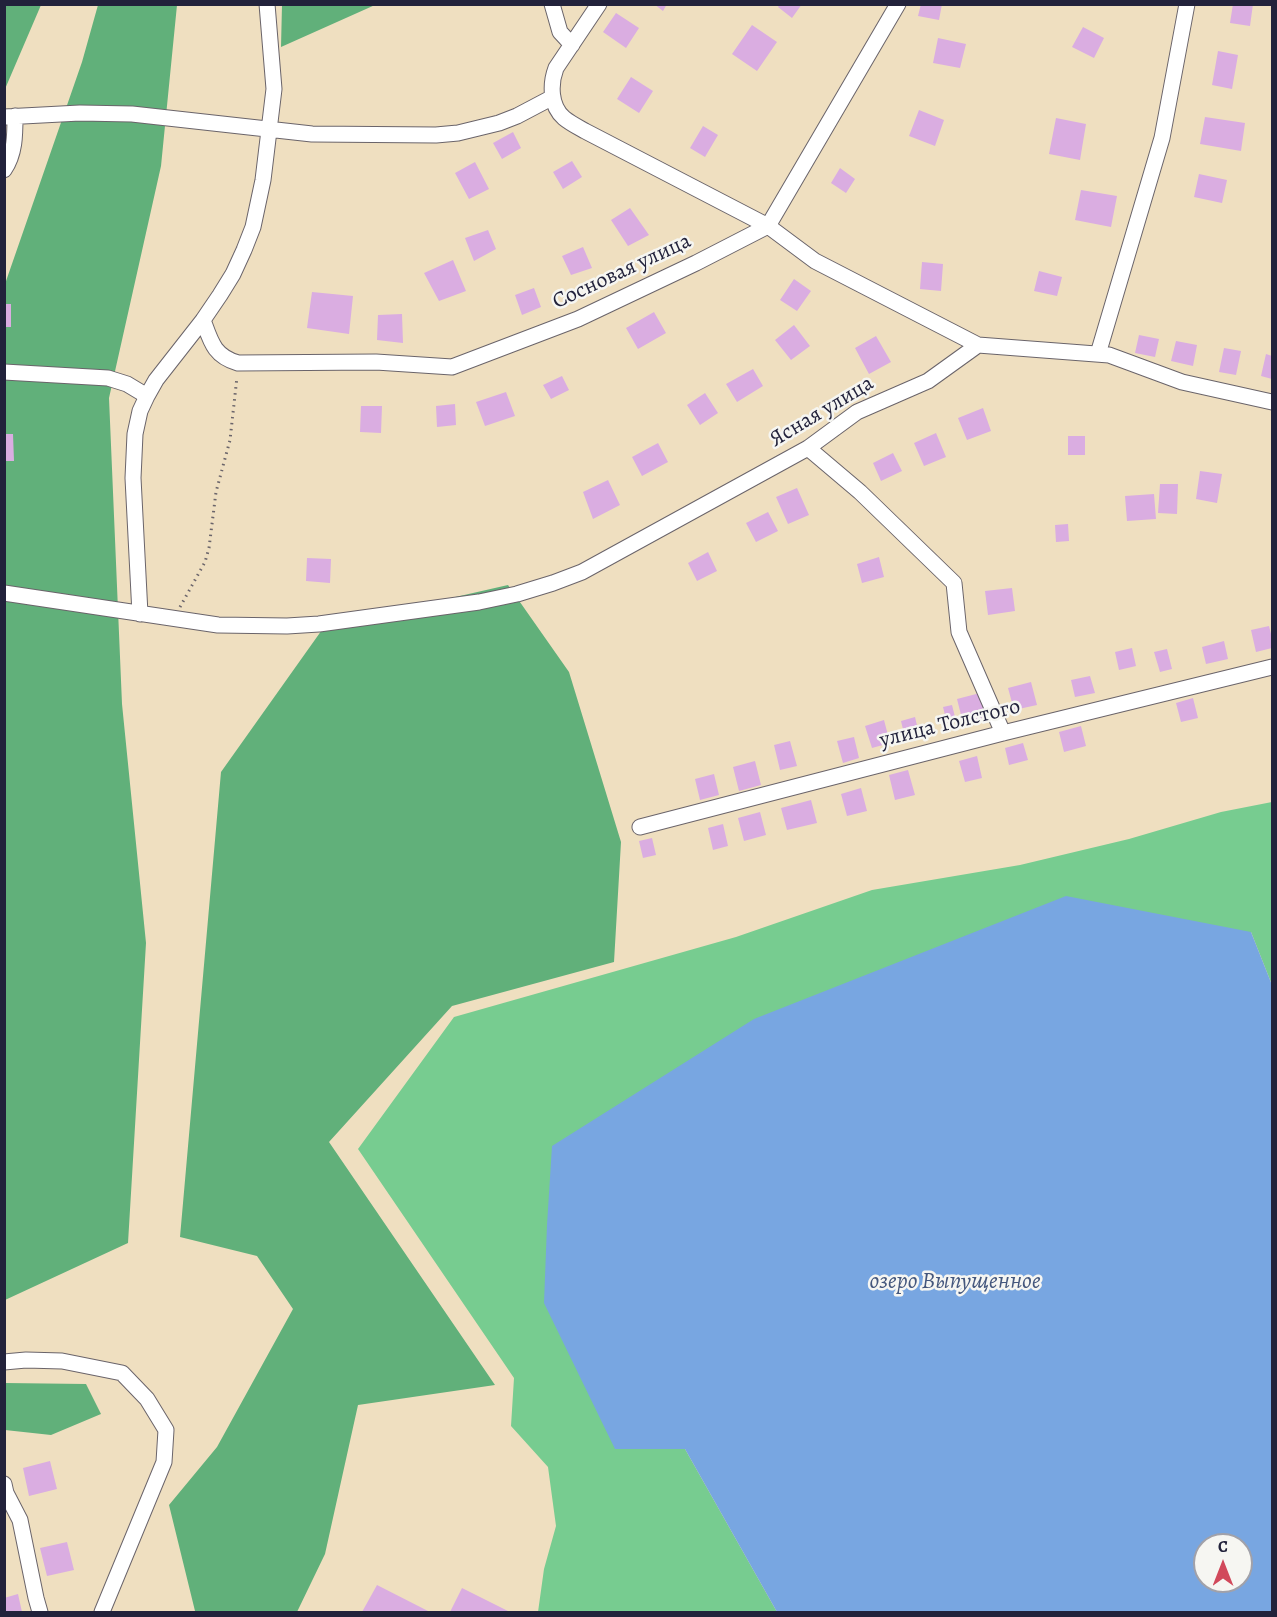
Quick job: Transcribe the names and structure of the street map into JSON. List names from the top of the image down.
{
  "streets": {
    "street": ["Сосновая улица", "Ясная улица", "улица Толстого"]
  },
  "water": ["озеро Выпущенное"],
  "north": "top"
}
